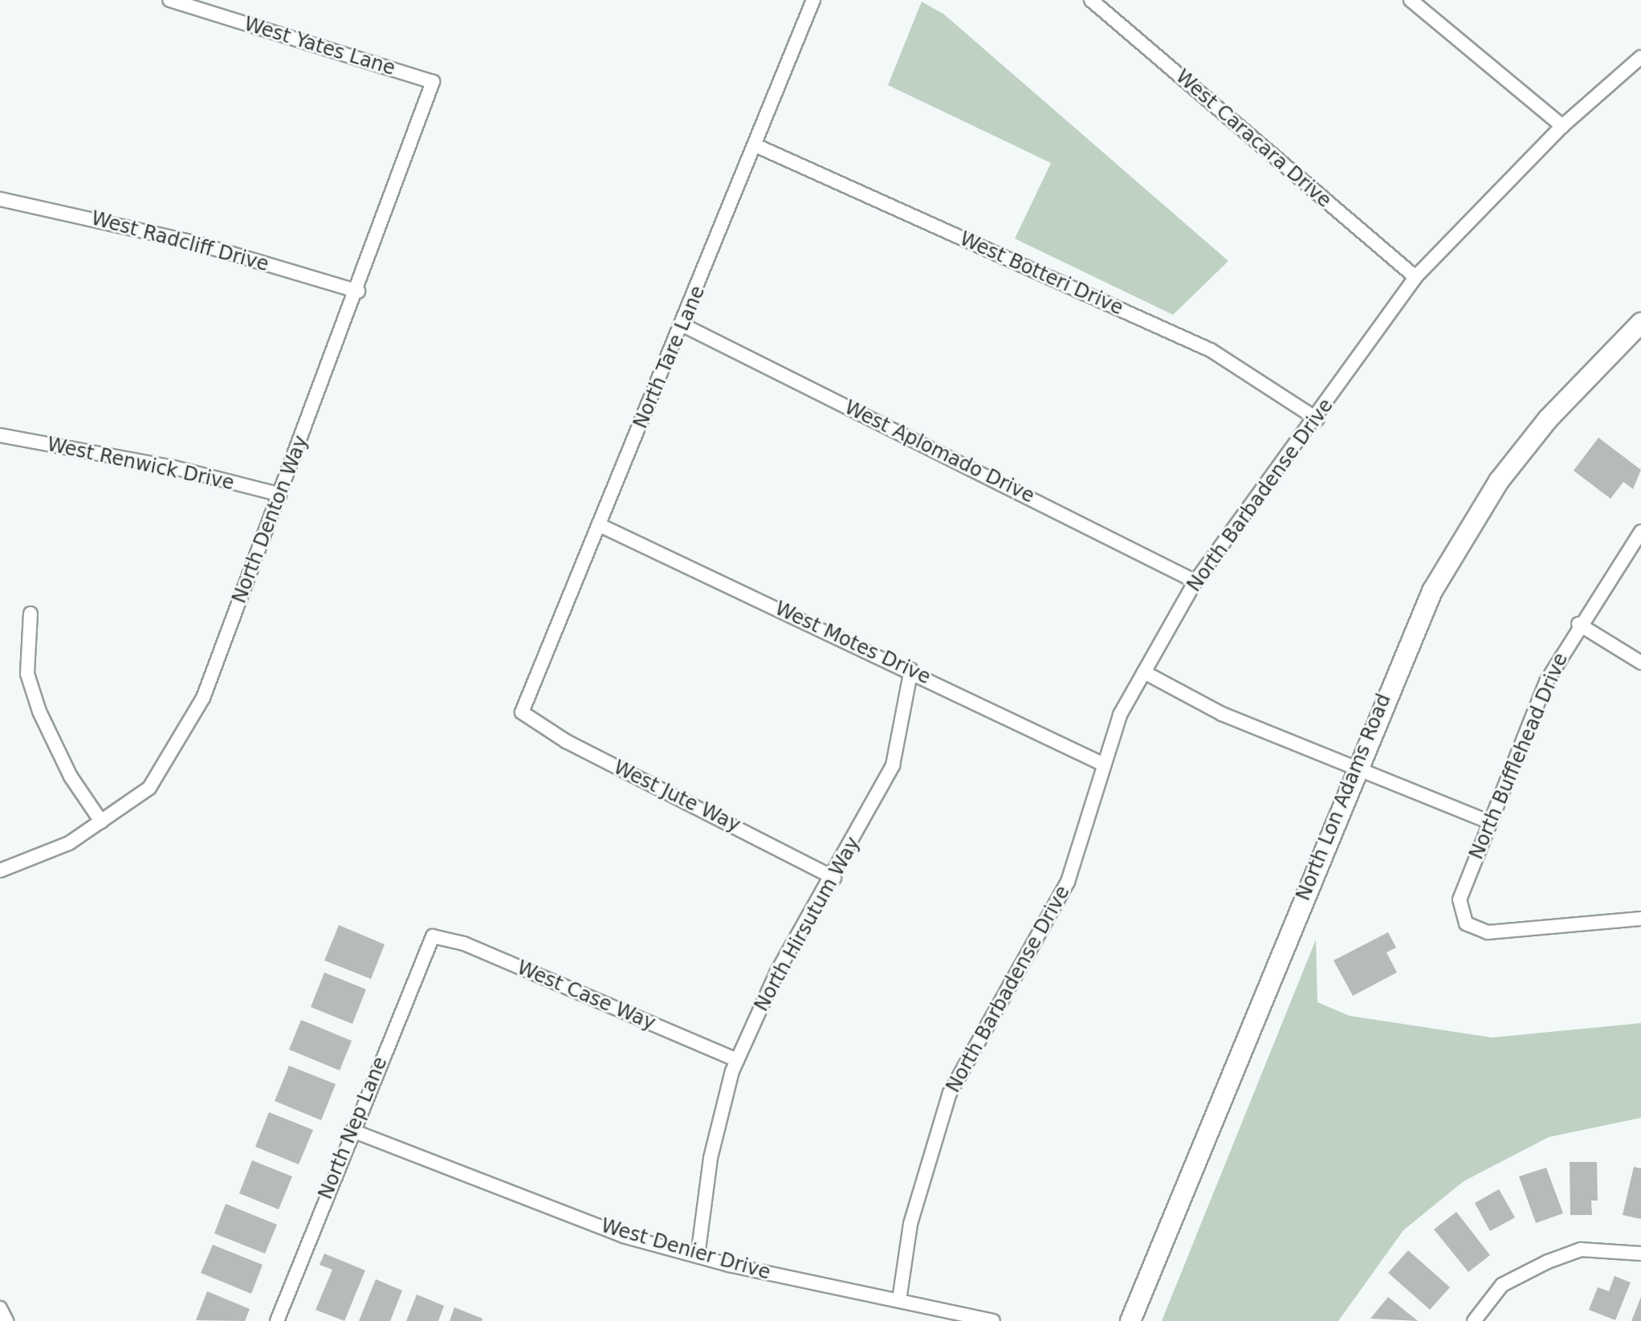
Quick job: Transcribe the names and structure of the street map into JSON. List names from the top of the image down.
{
  "streets": {
    "street": [
      "West Yates Lane",
      "West Caracara Drive",
      "West Radcliff Drive",
      "West Botteri Drive",
      "North Tare Lane",
      "West Aplomado Drive",
      "West Renwick Drive",
      "North Barbadense Drive",
      "North Denton Way",
      "West Motes Drive",
      "North Bufflehead Drive",
      "West Jute Way",
      "North Lon Adams Road",
      "North Hirsutum Way",
      "West Case Way",
      "North Nep Lane",
      "West Denier Drive"
    ]
  },
  "crossings": [
    ["West Yates Lane", "North Denton Way"],
    ["West Caracara Drive", "North Barbadense Drive"],
    ["West Radcliff Drive", "North Denton Way"],
    ["West Botteri Drive", "North Tare Lane"],
    ["West Botteri Drive", "North Barbadense Drive"],
    ["North Tare Lane", "West Aplomado Drive"],
    ["North Tare Lane", "West Motes Drive"],
    ["North Tare Lane", "West Jute Way"],
    ["West Aplomado Drive", "North Barbadense Drive"],
    ["West Renwick Drive", "North Denton Way"],
    ["North Barbadense Drive", "West Motes Drive"],
    ["North Barbadense Drive", "West Denier Drive"],
    ["West Motes Drive", "North Hirsutum Way"],
    ["West Jute Way", "North Hirsutum Way"],
    ["North Hirsutum Way", "West Case Way"],
    ["North Hirsutum Way", "West Denier Drive"],
    ["West Case Way", "North Nep Lane"],
    ["North Nep Lane", "West Denier Drive"]
  ]
}
